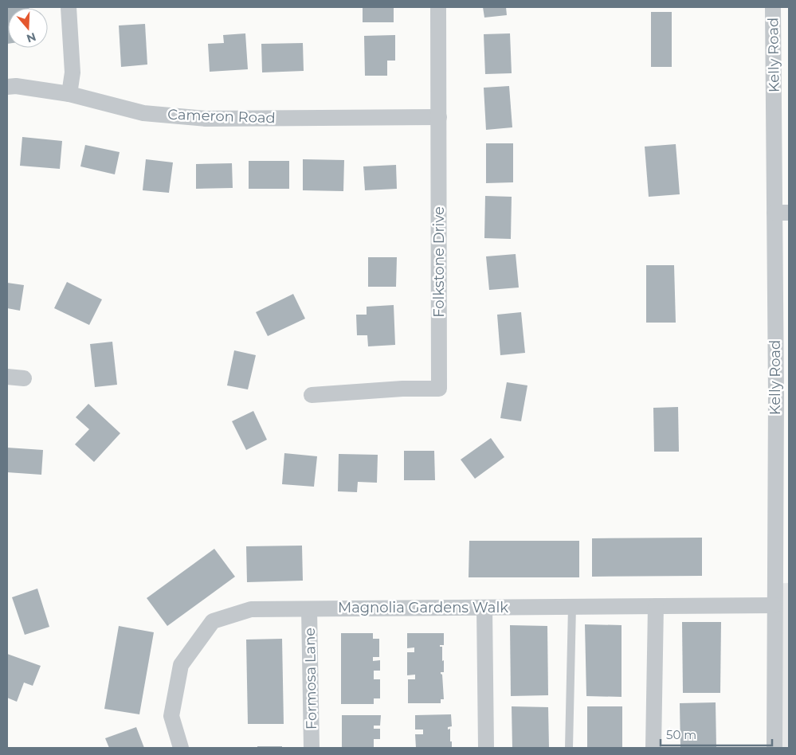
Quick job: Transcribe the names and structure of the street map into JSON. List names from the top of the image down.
{
  "streets": {
    "street": [
      "Kelly Road",
      "Cameron Road",
      "Folkstone Drive",
      "Magnolia Gardens Walk",
      "Formosa Lane"
    ]
  },
  "crossings": [
    ["Kelly Road", "Magnolia Gardens Walk"],
    ["Cameron Road", "Folkstone Drive"],
    ["Magnolia Gardens Walk", "Formosa Lane"]
  ],
  "scale_bar": "50 m",
  "north": "bottom"
}
